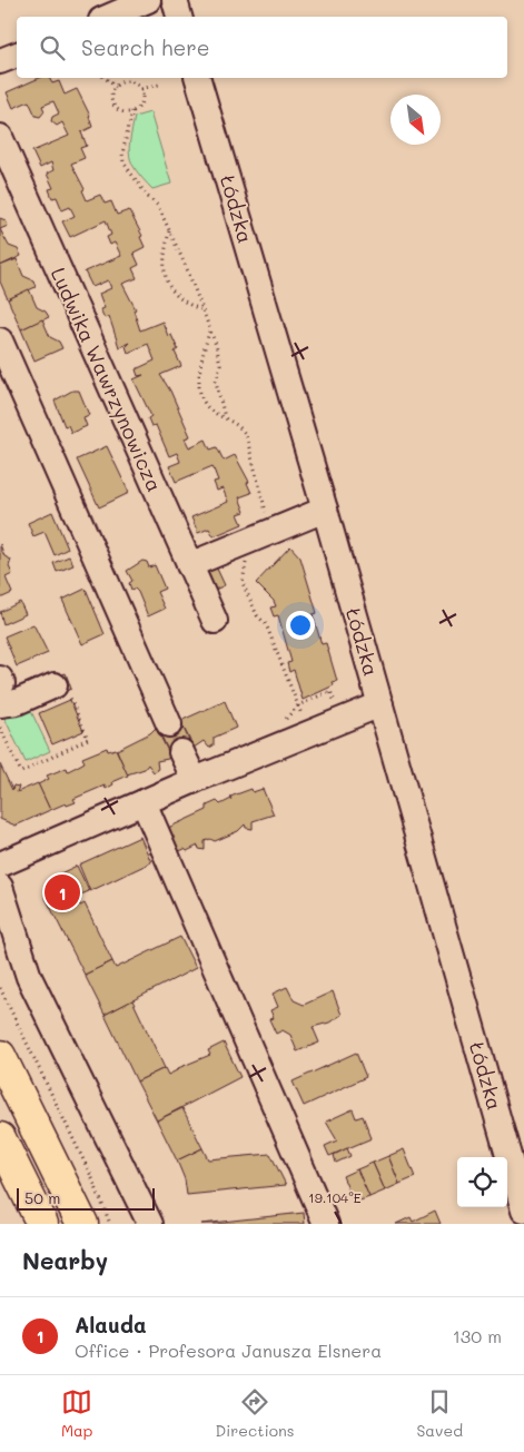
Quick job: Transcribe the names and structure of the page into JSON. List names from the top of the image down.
{
  "streets": {
    "street": ["Łódzka", "Ludwika Wawrzynowicza"]
  },
  "scale_bar": "50 m",
  "north": "bottom right",
  "page": {
    "search": "Search here",
    "pins": "1",
    "scale": "50 m",
    "heading": "Nearby",
    "list": [
      {
        "mark": "1",
        "name": "Alauda",
        "note": "Office · Profesora Janusza Elsnera",
        "value": "130 m"
      }
    ],
    "nav": ["Map", "Directions", "Saved"]
  },
  "coordinates": ["19.104°E"]
}
